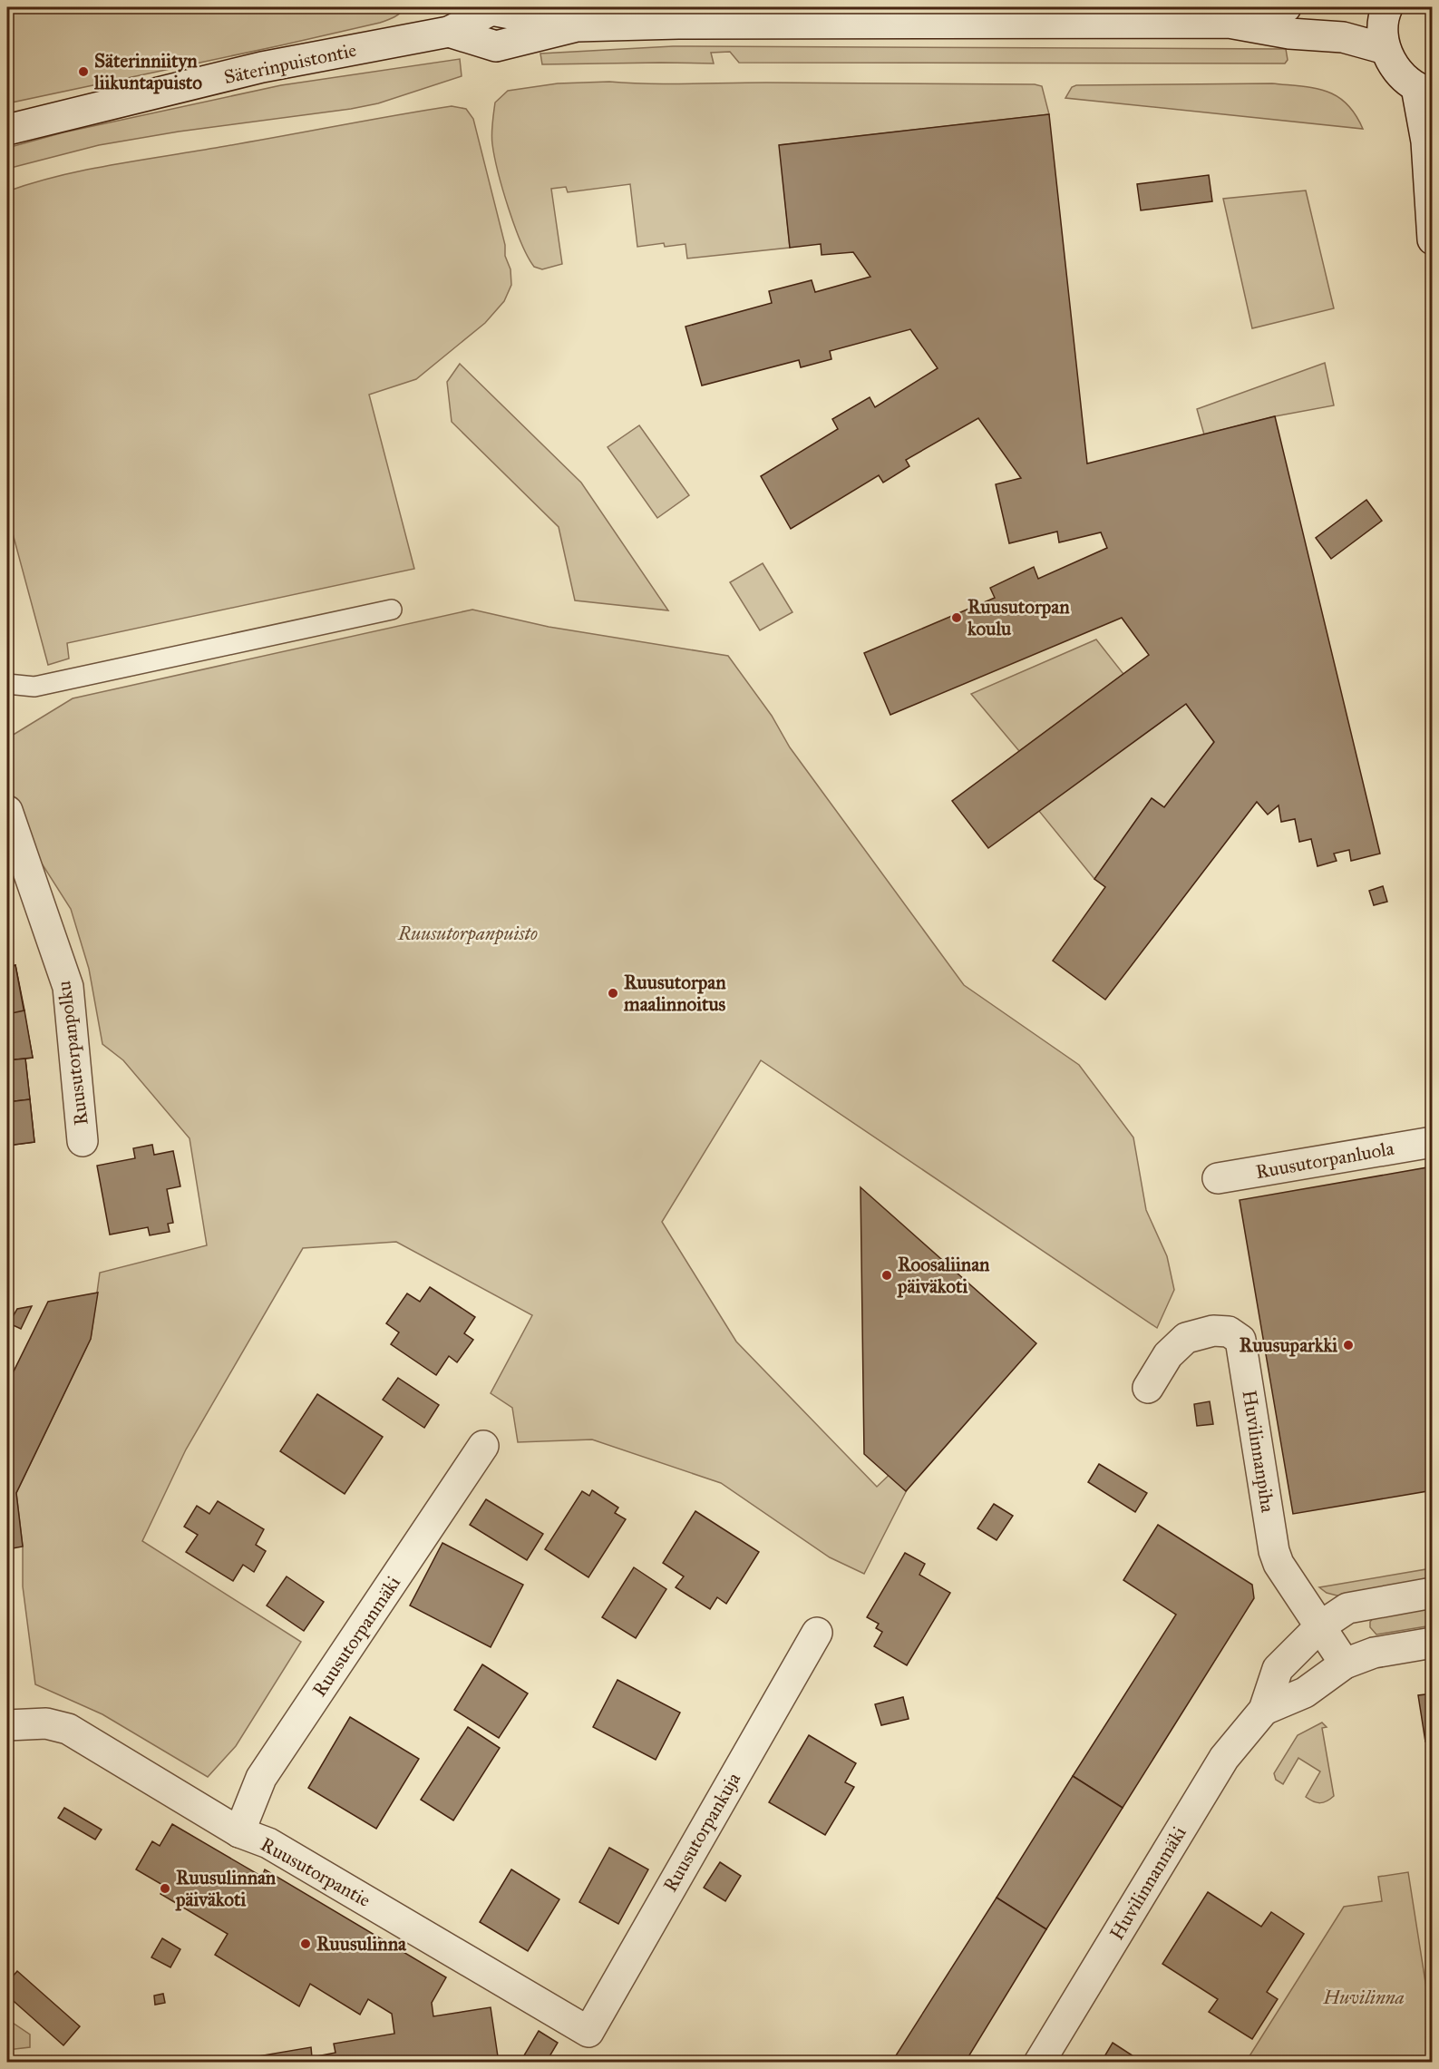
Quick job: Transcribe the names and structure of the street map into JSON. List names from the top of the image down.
{
  "streets": {
    "street": [
      "Säterinpuistontie",
      "Ruusutorpanpolku",
      "Ruusutorpanluola",
      "Huvilinnanpiha",
      "Ruusutorpanmäki",
      "Ruusutorpankuja",
      "Ruusutorpantie",
      "Huvilinnanmäki"
    ]
  },
  "crossings": [
    ["Huvilinnanpiha", "Huvilinnanmäki"],
    ["Ruusutorpanmäki", "Ruusutorpantie"],
    ["Ruusutorpankuja", "Ruusutorpantie"]
  ],
  "parks": ["Ruusutorpanpuisto", "Huvilinna"],
  "places": [
    "Säterinniityn liikuntapuisto",
    "Ruusutorpan koulu",
    "Ruusutorpan maalinnoitus",
    "Roosaliinan päiväkoti",
    "Ruusuparkki",
    "Ruusulinnan päiväkoti",
    "Ruusulinna"
  ]
}
